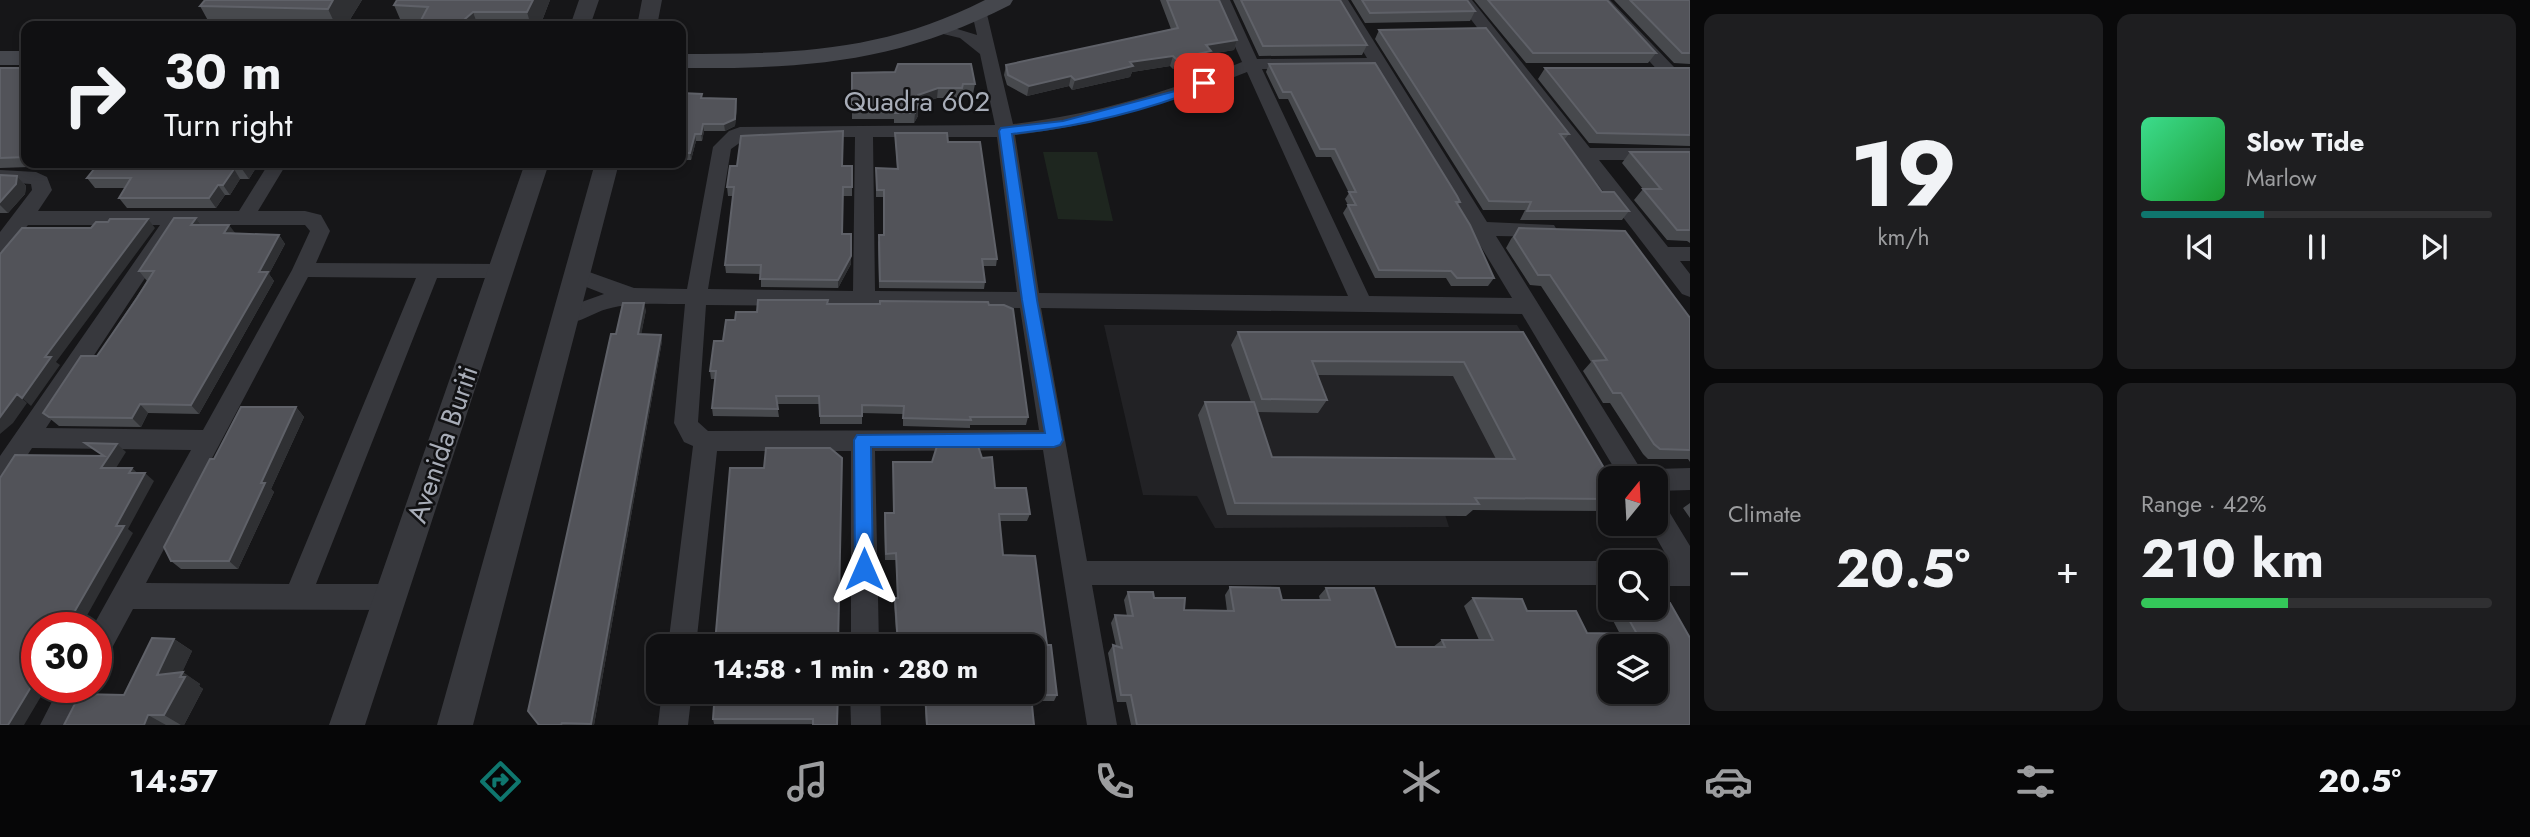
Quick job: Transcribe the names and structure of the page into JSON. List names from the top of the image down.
{
  "streets": {
    "street": ["Quadra 602", "Avenida Buriti"]
  },
  "north": "top",
  "page": {
    "tile": [
      ["19", "km/h"],
      "Climate",
      ["Range · 42%", "210 km"]
    ],
    "turn": ["30 m", "Turn right"],
    "song": ["Slow Tide", "Marlow"],
    "heat": ["−", "20.5°", "+"],
    "limit": "30",
    "trip": "14:58 · 1 min · 280 m",
    "tabs": ["14:57", "20.5°"]
  }
}
